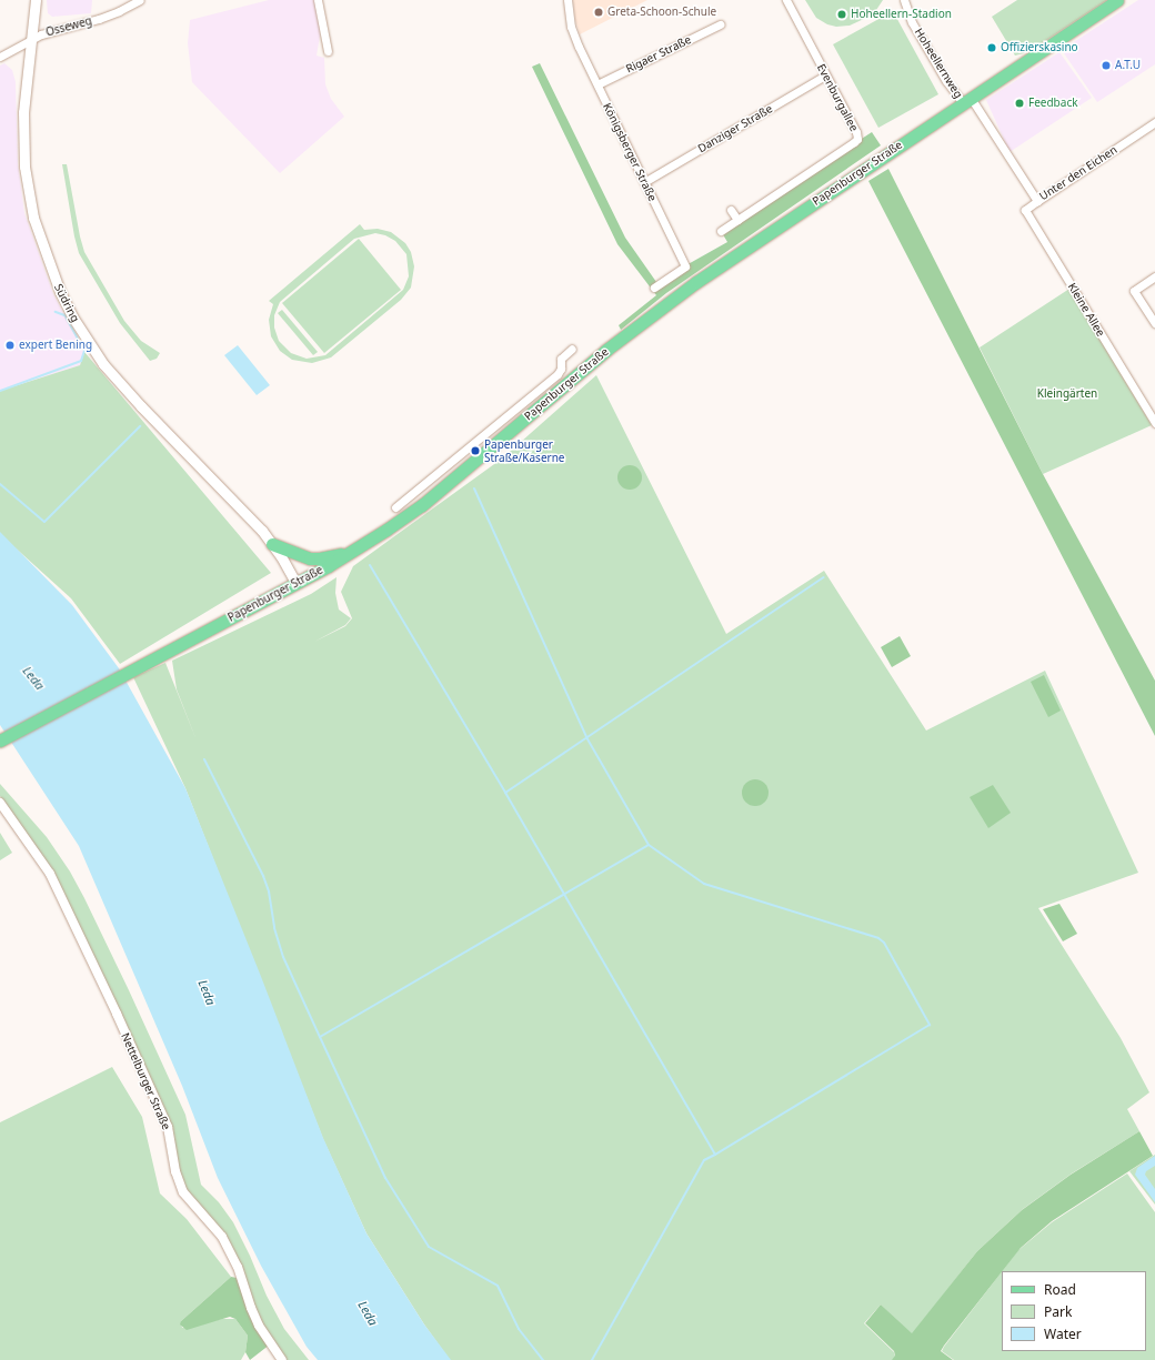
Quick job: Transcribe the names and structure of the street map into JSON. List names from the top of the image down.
{
  "streets": {
    "main road": ["Papenburger Straße", "Südring"],
    "street": [
      "Osseweg",
      "Rigaer Straße",
      "Hoheellernweg",
      "Evenburgallee",
      "Danziger Straße",
      "Königsberger Straße",
      "Unter den Eichen",
      "Kleine Allee",
      "Nettelburger Straße"
    ]
  },
  "crossings": [
    ["Osseweg", "Südring"],
    ["Rigaer Straße", "Königsberger Straße"],
    ["Hoheellernweg", "Papenburger Straße"],
    ["Hoheellernweg", "Unter den Eichen"],
    ["Evenburgallee", "Danziger Straße"],
    ["Danziger Straße", "Königsberger Straße"],
    ["Papenburger Straße", "Unter den Eichen"],
    ["Papenburger Straße", "Südring"],
    ["Unter den Eichen", "Kleine Allee"]
  ],
  "water": ["Leda"],
  "parks": ["Kleingärten"],
  "places": [
    "Greta-Schoon-Schule",
    "Hoheellern-Stadion",
    "Offizierskasino",
    "A.T.U",
    "Feedback",
    "expert Bening",
    "Papenburger Straße/Kaserne"
  ],
  "legend": ["Road", "Park", "Water"]
}
